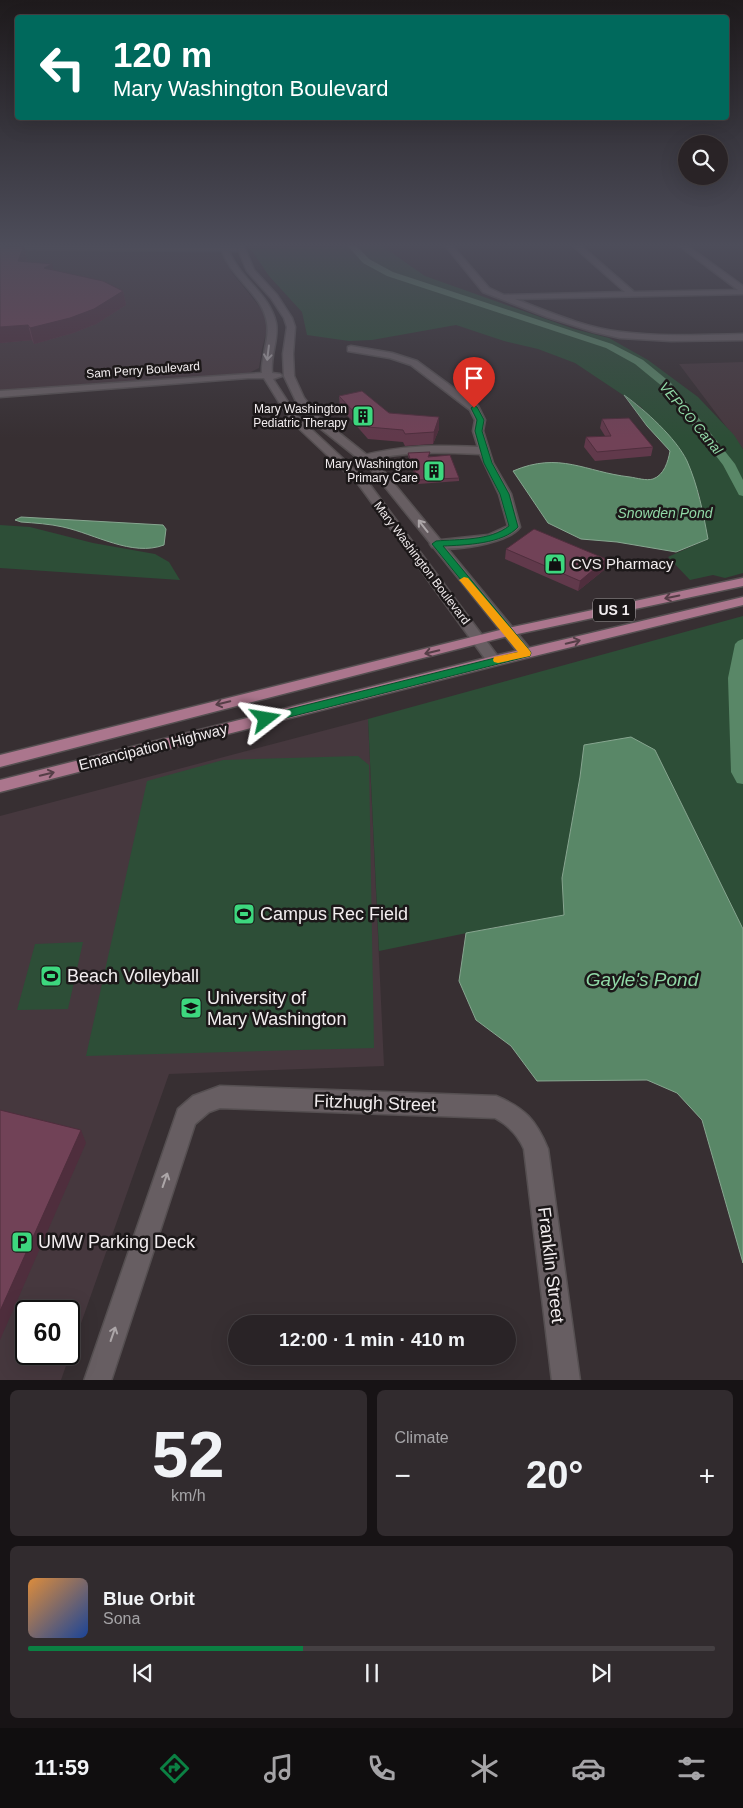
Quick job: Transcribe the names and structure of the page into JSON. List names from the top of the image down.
{
  "streets": {
    "main road": ["US 1", "Emancipation Highway"],
    "street": [
      "Sam Perry Boulevard",
      "Mary Washington Boulevard",
      "Fitzhugh Street",
      "Franklin Street"
    ]
  },
  "crossings": [
    ["Sam Perry Boulevard", "Mary Washington Boulevard"],
    ["Mary Washington Boulevard", "Emancipation Highway"],
    ["Fitzhugh Street", "Franklin Street"]
  ],
  "water": ["VEPCO Canal", "Snowden Pond", "Gayle's Pond"],
  "places": {
    "building": ["Mary Washington Pediatric Therapy", "Mary Washington Primary Care"],
    "shop": ["CVS Pharmacy"],
    "sports": ["Campus Rec Field", "Beach Volleyball"],
    "school or university": ["University of Mary Washington"],
    "parking": ["UMW Parking Deck"]
  },
  "page": {
    "turn": ["120 m", "Mary Washington Boulevard"],
    "limit": "60",
    "trip": "12:00 · 1 min · 410 m",
    "tile": [
      ["52", "km/h"],
      "Climate"
    ],
    "heat": ["−", "20°", "+"],
    "song": ["Blue Orbit", "Sona"],
    "tabs": "11:59"
  }
}
